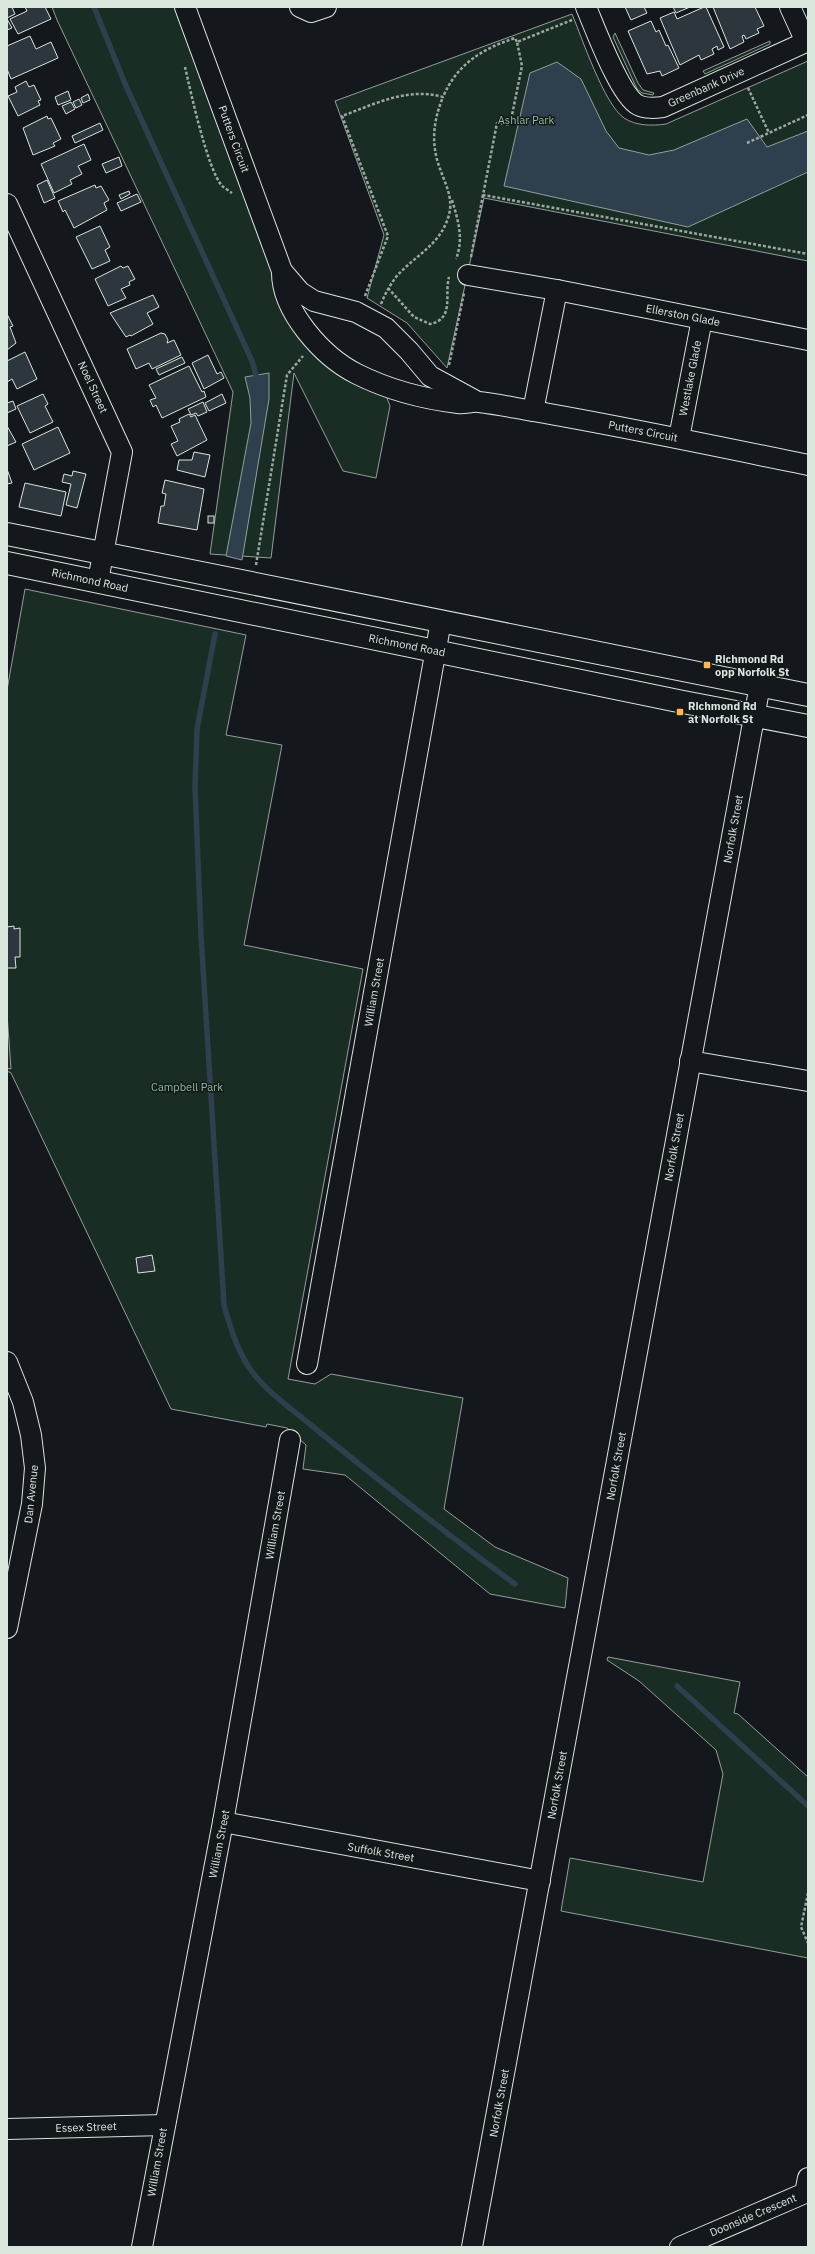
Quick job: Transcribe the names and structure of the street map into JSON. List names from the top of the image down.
{
  "streets": {
    "main road": ["Richmond Road"],
    "street": [
      "Greenbank Drive",
      "Putters Circuit",
      "Ellerston Glade",
      "Westlake Glade",
      "Noel Street",
      "Norfolk Street",
      "William Street",
      "Dan Avenue",
      "Suffolk Street",
      "Essex Street",
      "Doonside Crescent"
    ]
  },
  "crossings": [
    ["Putters Circuit", "Westlake Glade"],
    ["Ellerston Glade", "Westlake Glade"],
    ["Noel Street", "Richmond Road"],
    ["Richmond Road", "Norfolk Street"],
    ["Richmond Road", "William Street"],
    ["Norfolk Street", "Suffolk Street"],
    ["William Street", "Suffolk Street"],
    ["William Street", "Essex Street"]
  ],
  "parks": ["Ashlar Park", "Campbell Park"],
  "places": {
    "transit": ["Richmond Rd opp Norfolk St", "Richmond Rd at Norfolk St"]
  }
}
